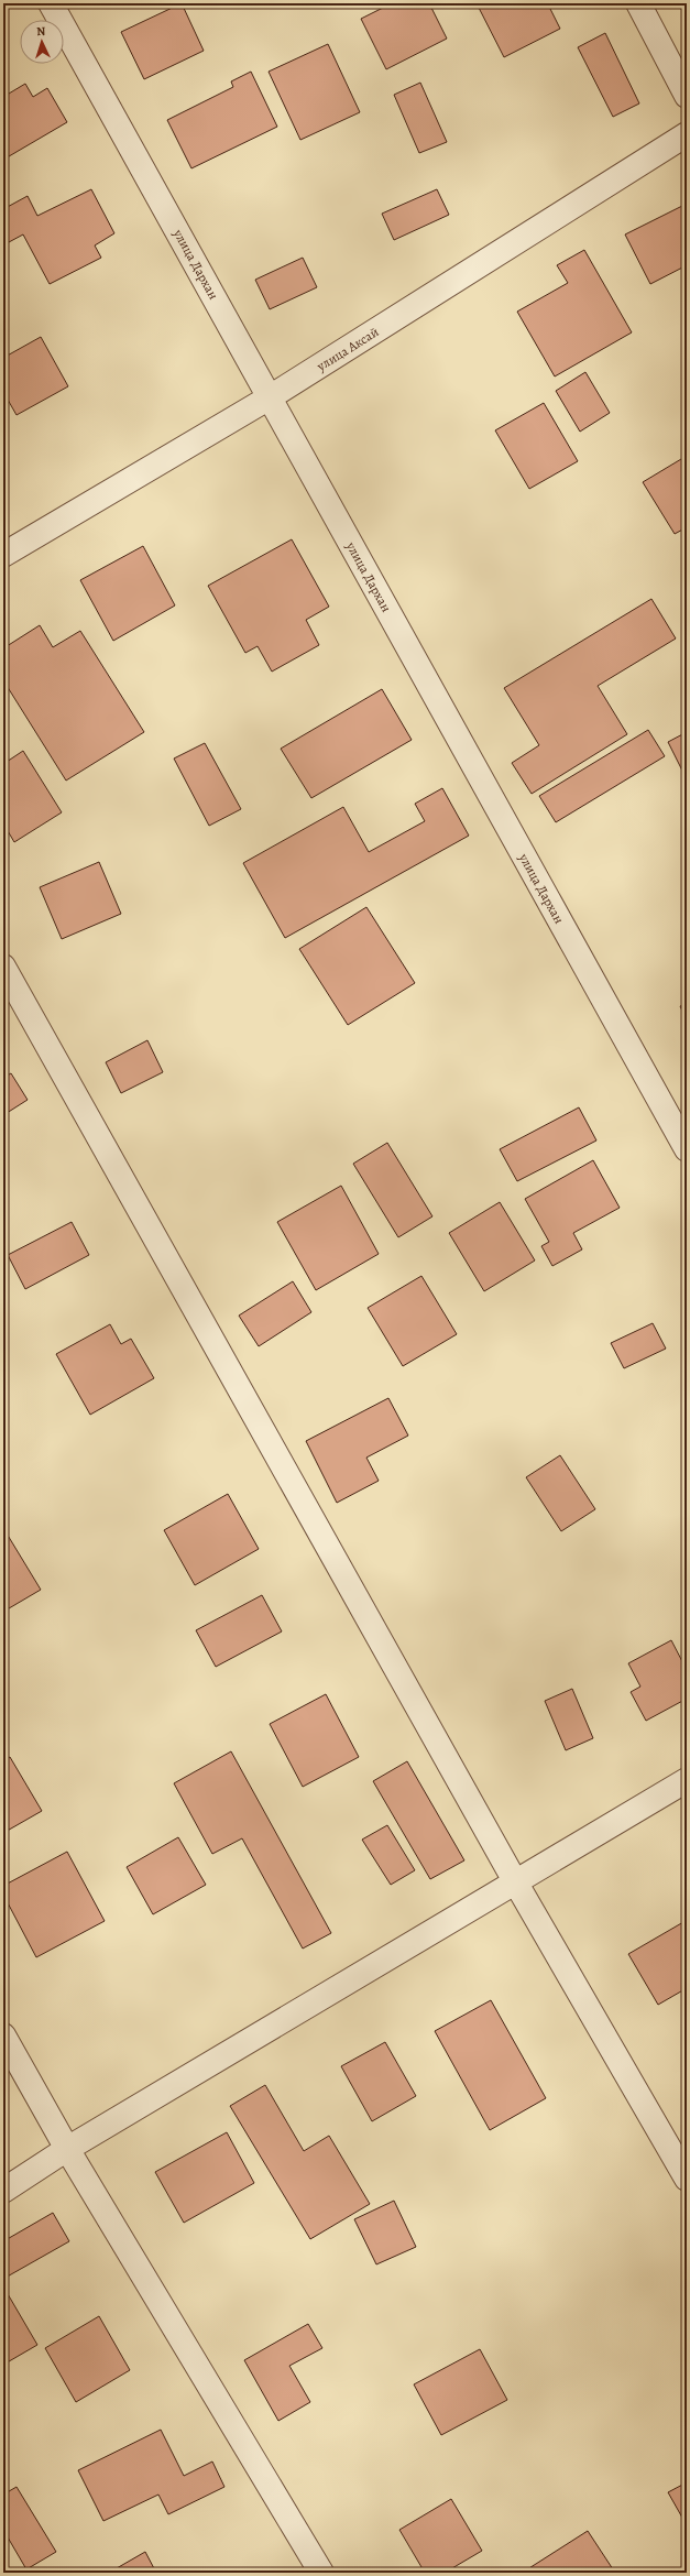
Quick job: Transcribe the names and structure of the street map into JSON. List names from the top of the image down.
{
  "streets": {
    "street": ["улица Дархан", "улица Аксай"]
  },
  "crossings": [
    ["улица Дархан", "улица Аксай"]
  ],
  "north": "top"
}
